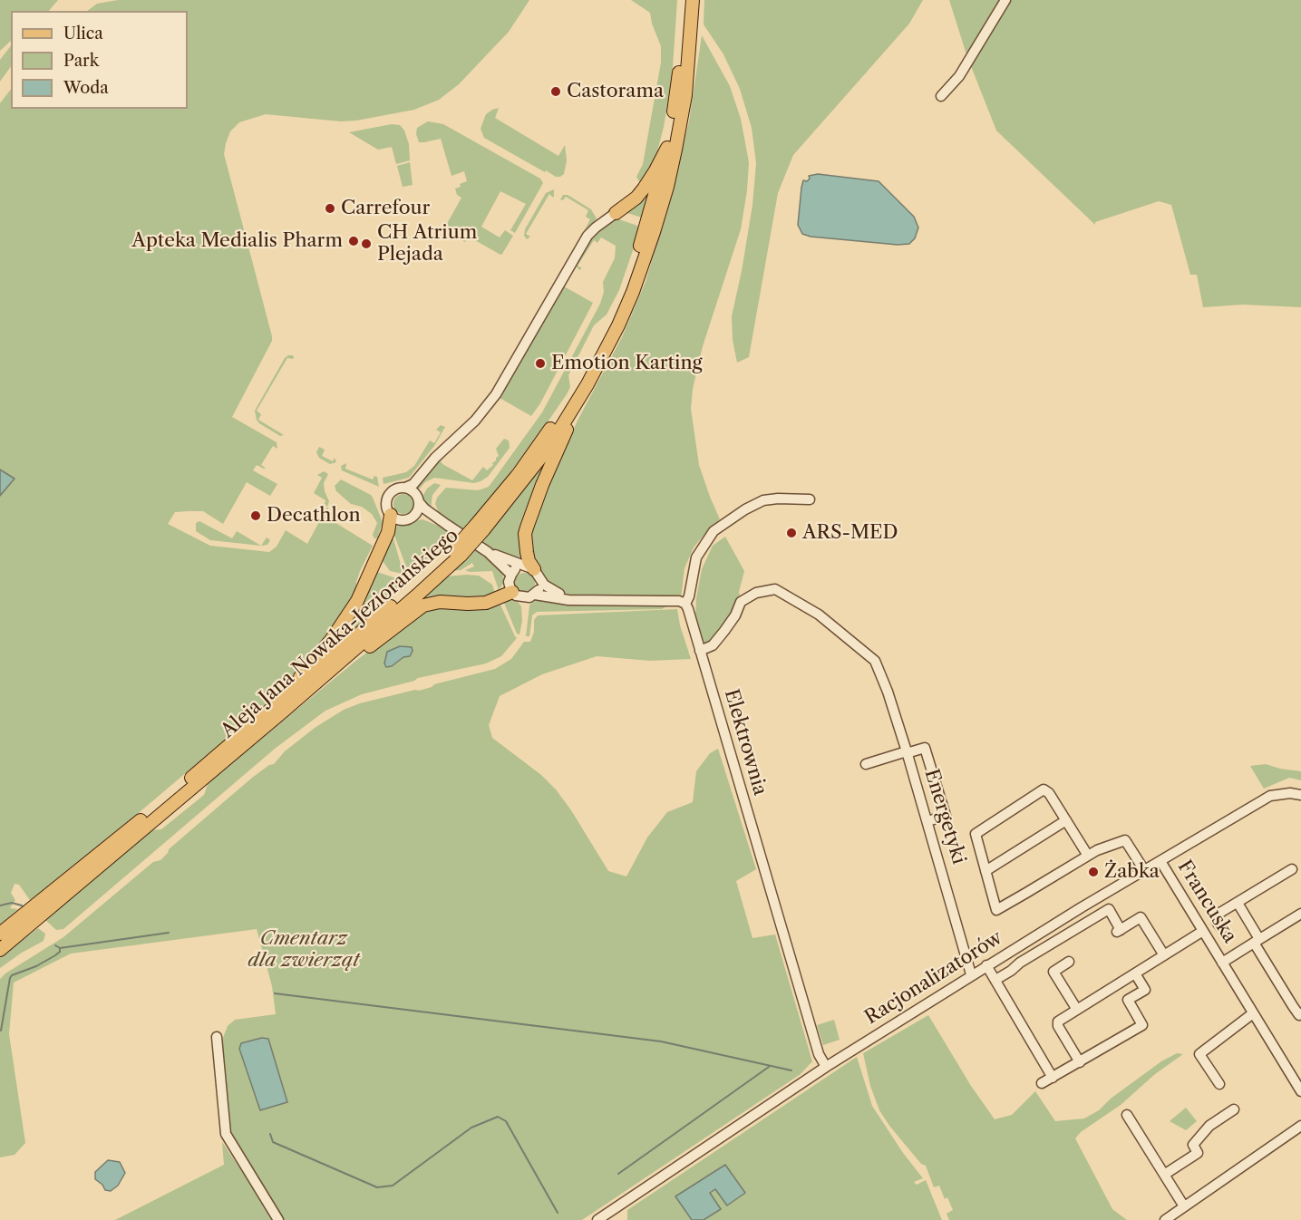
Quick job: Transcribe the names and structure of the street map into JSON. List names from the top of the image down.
{
  "streets": {
    "main road": ["Aleja Jana Nowaka-Jeziorańskiego"],
    "street": [
      "Elektrownia",
      "Energetyki",
      "Francuska",
      "Racjonalizatorów"
    ]
  },
  "crossings": [
    ["Elektrownia", "Energetyki"],
    ["Elektrownia", "Racjonalizatorów"],
    ["Energetyki", "Racjonalizatorów"],
    ["Francuska", "Racjonalizatorów"]
  ],
  "parks": ["Cmentarz dla zwierząt"],
  "places": [
    "Castorama",
    "Carrefour",
    "Apteka Medialis Pharm",
    "CH Atrium Plejada",
    "Emotion Karting",
    "Decathlon",
    "ARS-MED",
    "Żabka"
  ],
  "legend": ["Ulica", "Park", "Woda"]
}
